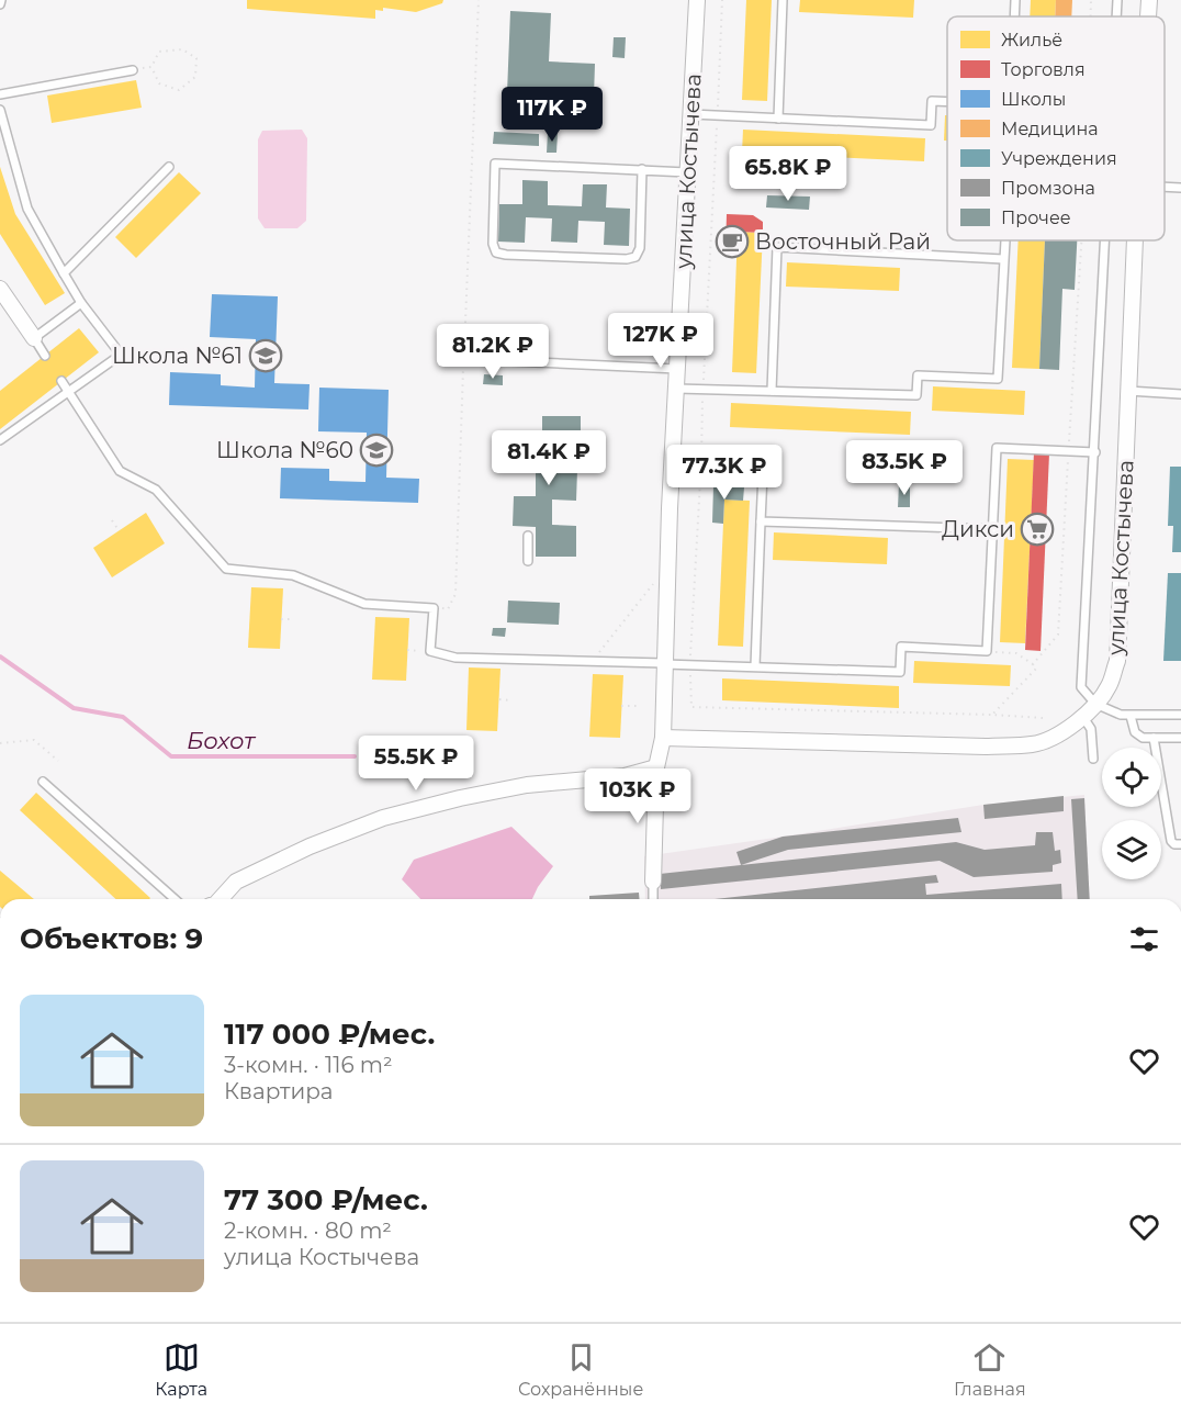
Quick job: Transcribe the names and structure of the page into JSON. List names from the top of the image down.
{
  "streets": {
    "street": ["улица Костычева"]
  },
  "water": ["Бохот"],
  "places": {
    "cafe": ["Восточный Рай"],
    "school or university": ["Школа №61", "Школа №60"],
    "supermarket": ["Дикси"]
  },
  "legend": [
    "Жильё",
    "Торговля",
    "Школы",
    "Медицина",
    "Учреждения",
    "Промзона",
    "Прочее"
  ],
  "page": {
    "price": [
      "117K ₽",
      "65.8K ₽",
      "127K ₽",
      "81.2K ₽",
      "81.4K ₽",
      "83.5K ₽",
      "77.3K ₽",
      "55.5K ₽",
      "103K ₽"
    ],
    "heading": "Объектов: 9",
    "list": [
      {
        "name": "117 000 ₽/мес.",
        "note": "3-комн. · 116 m² · Квартира"
      },
      {
        "name": "77 300 ₽/мес.",
        "note": "2-комн. · 80 m² · улица Костычева"
      }
    ],
    "tabs": ["Карта", "Сохранённые", "Главная"]
  }
}
